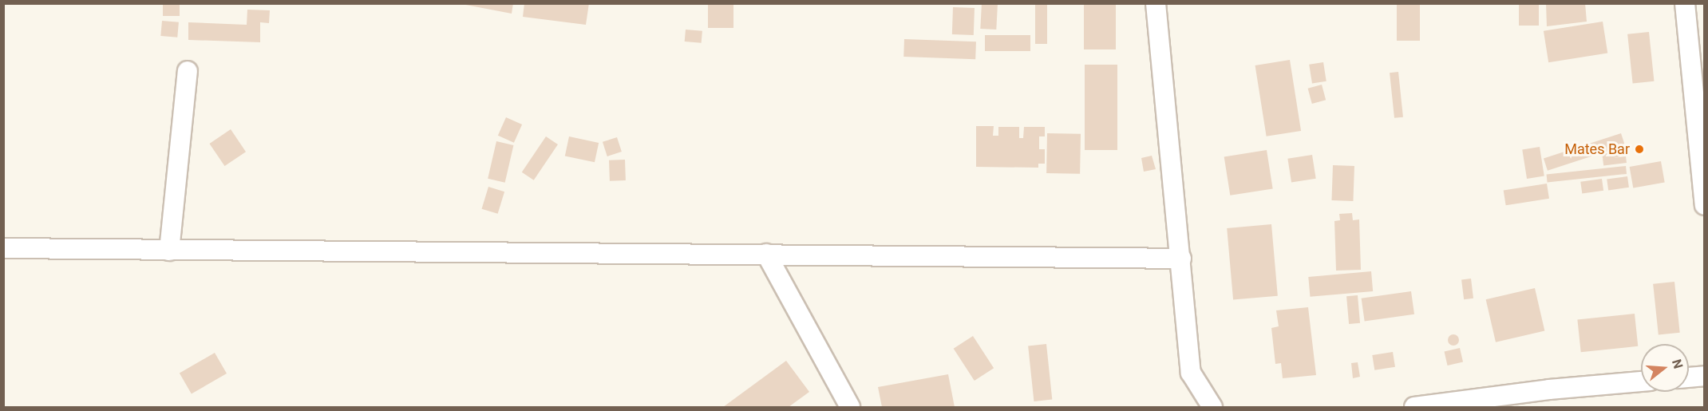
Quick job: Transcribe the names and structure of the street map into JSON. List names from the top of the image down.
{
  "places": ["Mates Bar"],
  "north": "right"
}
